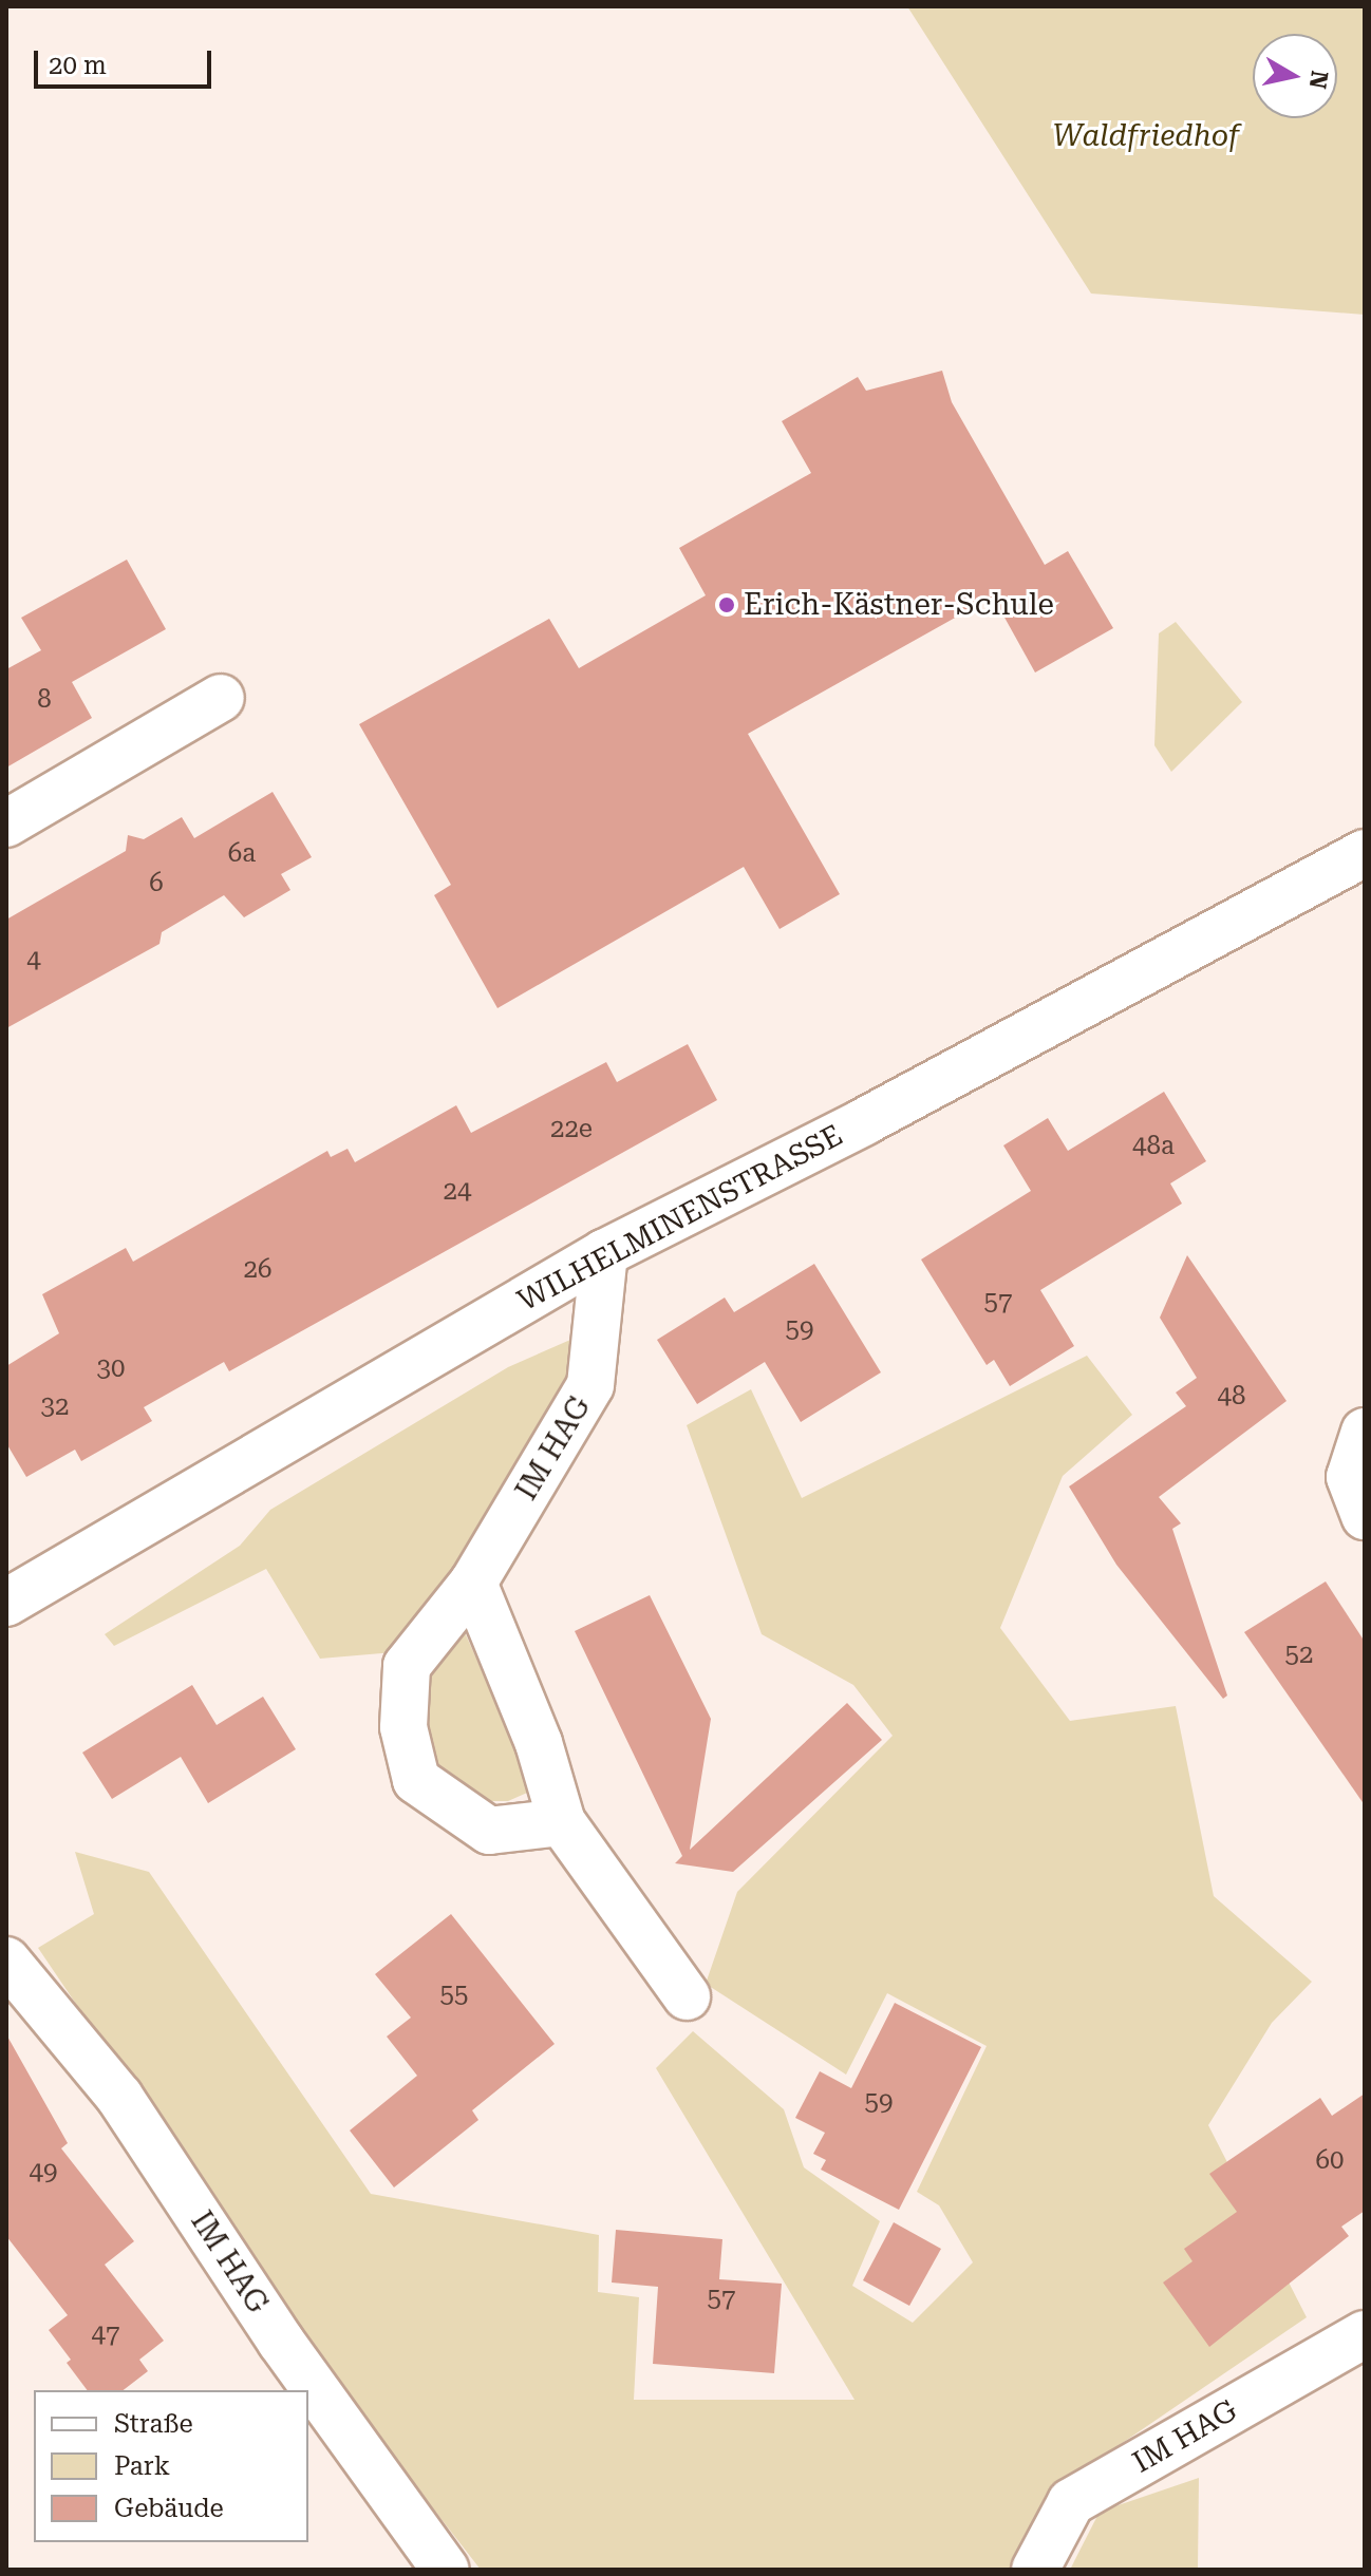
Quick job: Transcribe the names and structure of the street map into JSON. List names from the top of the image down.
{
  "streets": {
    "street": ["WILHELMINENSTRASSE", "IM HAG"]
  },
  "crossings": [
    ["WILHELMINENSTRASSE", "IM HAG"]
  ],
  "parks": ["Waldfriedhof"],
  "places": ["Erich-Kästner-Schule"],
  "house_numbers": [
    "8",
    "6a",
    "6",
    "4",
    "22e",
    "48a",
    "24",
    "26",
    "57",
    "59",
    "30",
    "48",
    "32",
    "52",
    "55",
    "59",
    "60",
    "49",
    "57",
    "47"
  ],
  "legend": ["Straße", "Park", "Gebäude"],
  "scale_bar": "20 m",
  "north": "right"
}
